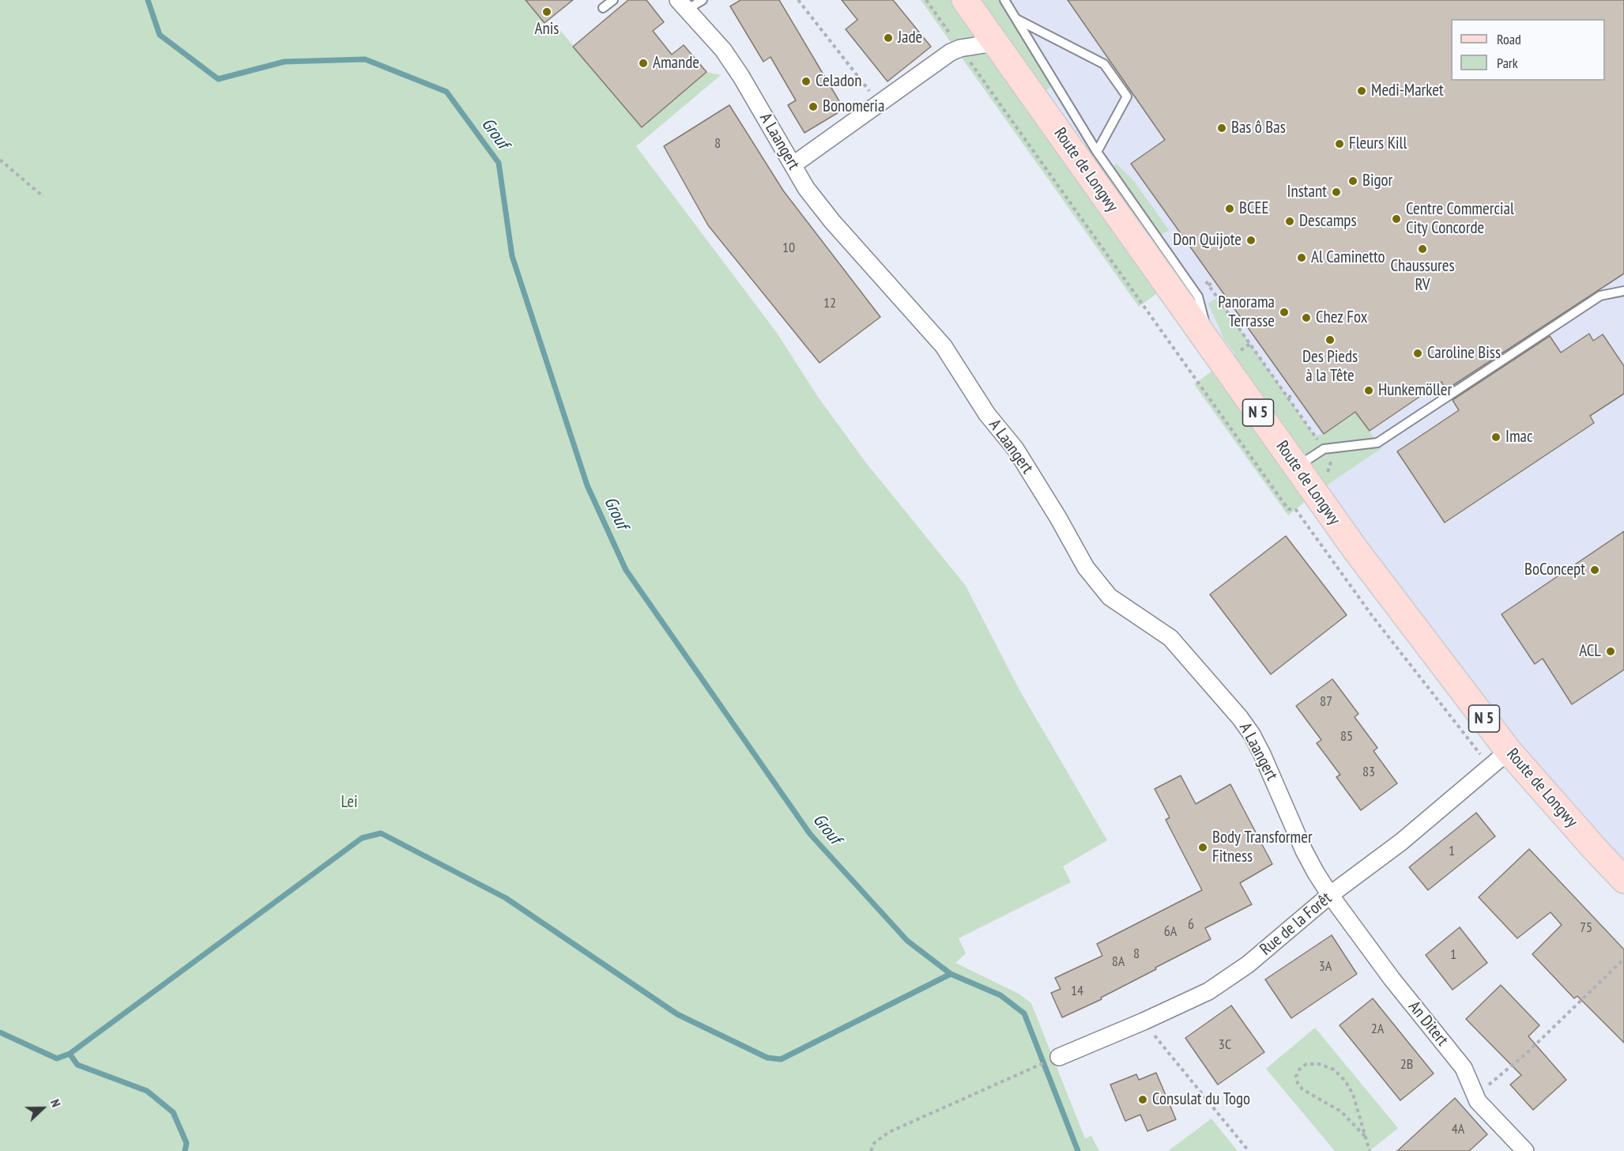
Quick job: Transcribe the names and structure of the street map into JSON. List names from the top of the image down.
{
  "streets": {
    "main road": ["Route de Longwy", "N 5"],
    "street": ["A Laangert", "Rue de la Forêt", "An Ditert"]
  },
  "crossings": [
    ["A Laangert", "Rue de la Forêt"],
    ["A Laangert", "An Ditert"],
    ["Route de Longwy", "Rue de la Forêt"],
    ["Rue de la Forêt", "An Ditert"]
  ],
  "water": ["Grouf"],
  "parks": ["Lei"],
  "places": [
    "Anis",
    "Jade",
    "Amande",
    "Celadon",
    "Medi-Market",
    "Bonomeria",
    "Bas ô Bas",
    "Fleurs Kill",
    "Bigor",
    "Instant",
    "BCEE",
    "Centre Commercial City Concorde",
    "Descamps",
    "Don Quijote",
    "Chaussures RV",
    "Al Caminetto",
    "Panorama Terrasse",
    "Chez Fox",
    "Des Pieds à la Tête",
    "Caroline Biss",
    "Hunkemöller",
    "Imac",
    "BoConcept",
    "ACL",
    "Body Transformer Fitness",
    "Consulat du Togo"
  ],
  "house_numbers": [
    "8",
    "10",
    "12",
    "87",
    "85",
    "83",
    "1",
    "6",
    "75",
    "6A",
    "8",
    "1",
    "8A",
    "3A",
    "14",
    "2A",
    "3C",
    "2B",
    "4A"
  ],
  "legend": ["Road", "Park"],
  "north": "right"
}
